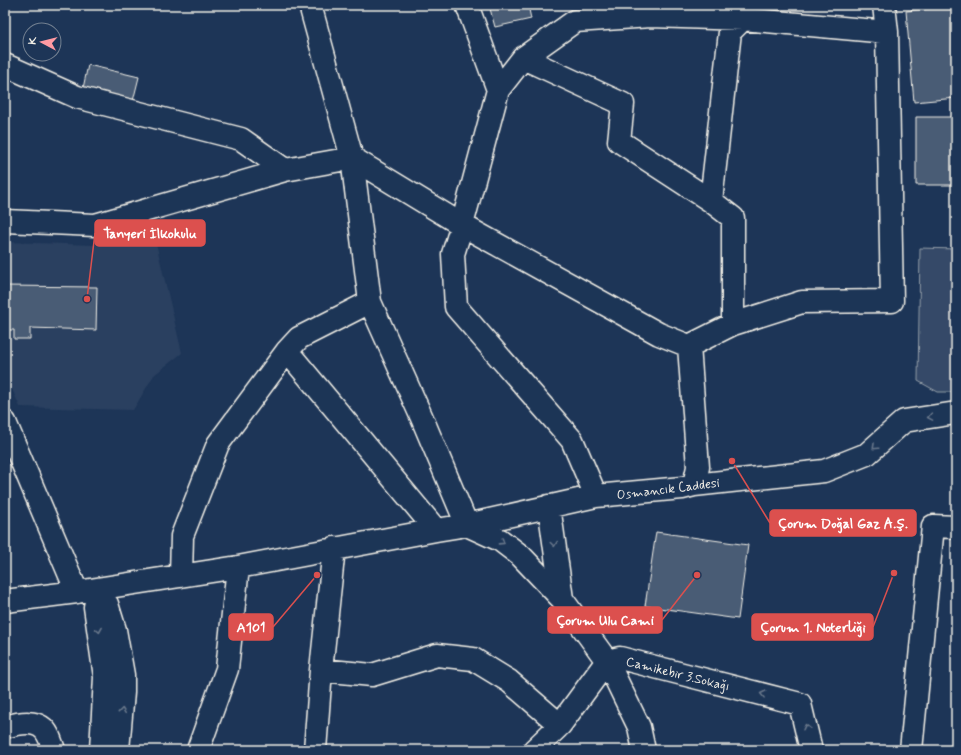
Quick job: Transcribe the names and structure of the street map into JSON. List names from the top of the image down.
{
  "streets": {
    "street": ["Osmancık Caddesi", "Camikebir 3.Sokağı"]
  },
  "crossings": [
    ["Osmancık Caddesi", "Camikebir 3.Sokağı"]
  ],
  "places": [
    "Tanyeri İlkokulu",
    "Çorum Doğal Gaz A.ş.",
    "Çorum 1. Noterliği",
    "A101",
    "Çorum Ulu Cami"
  ],
  "north": "left"
}
